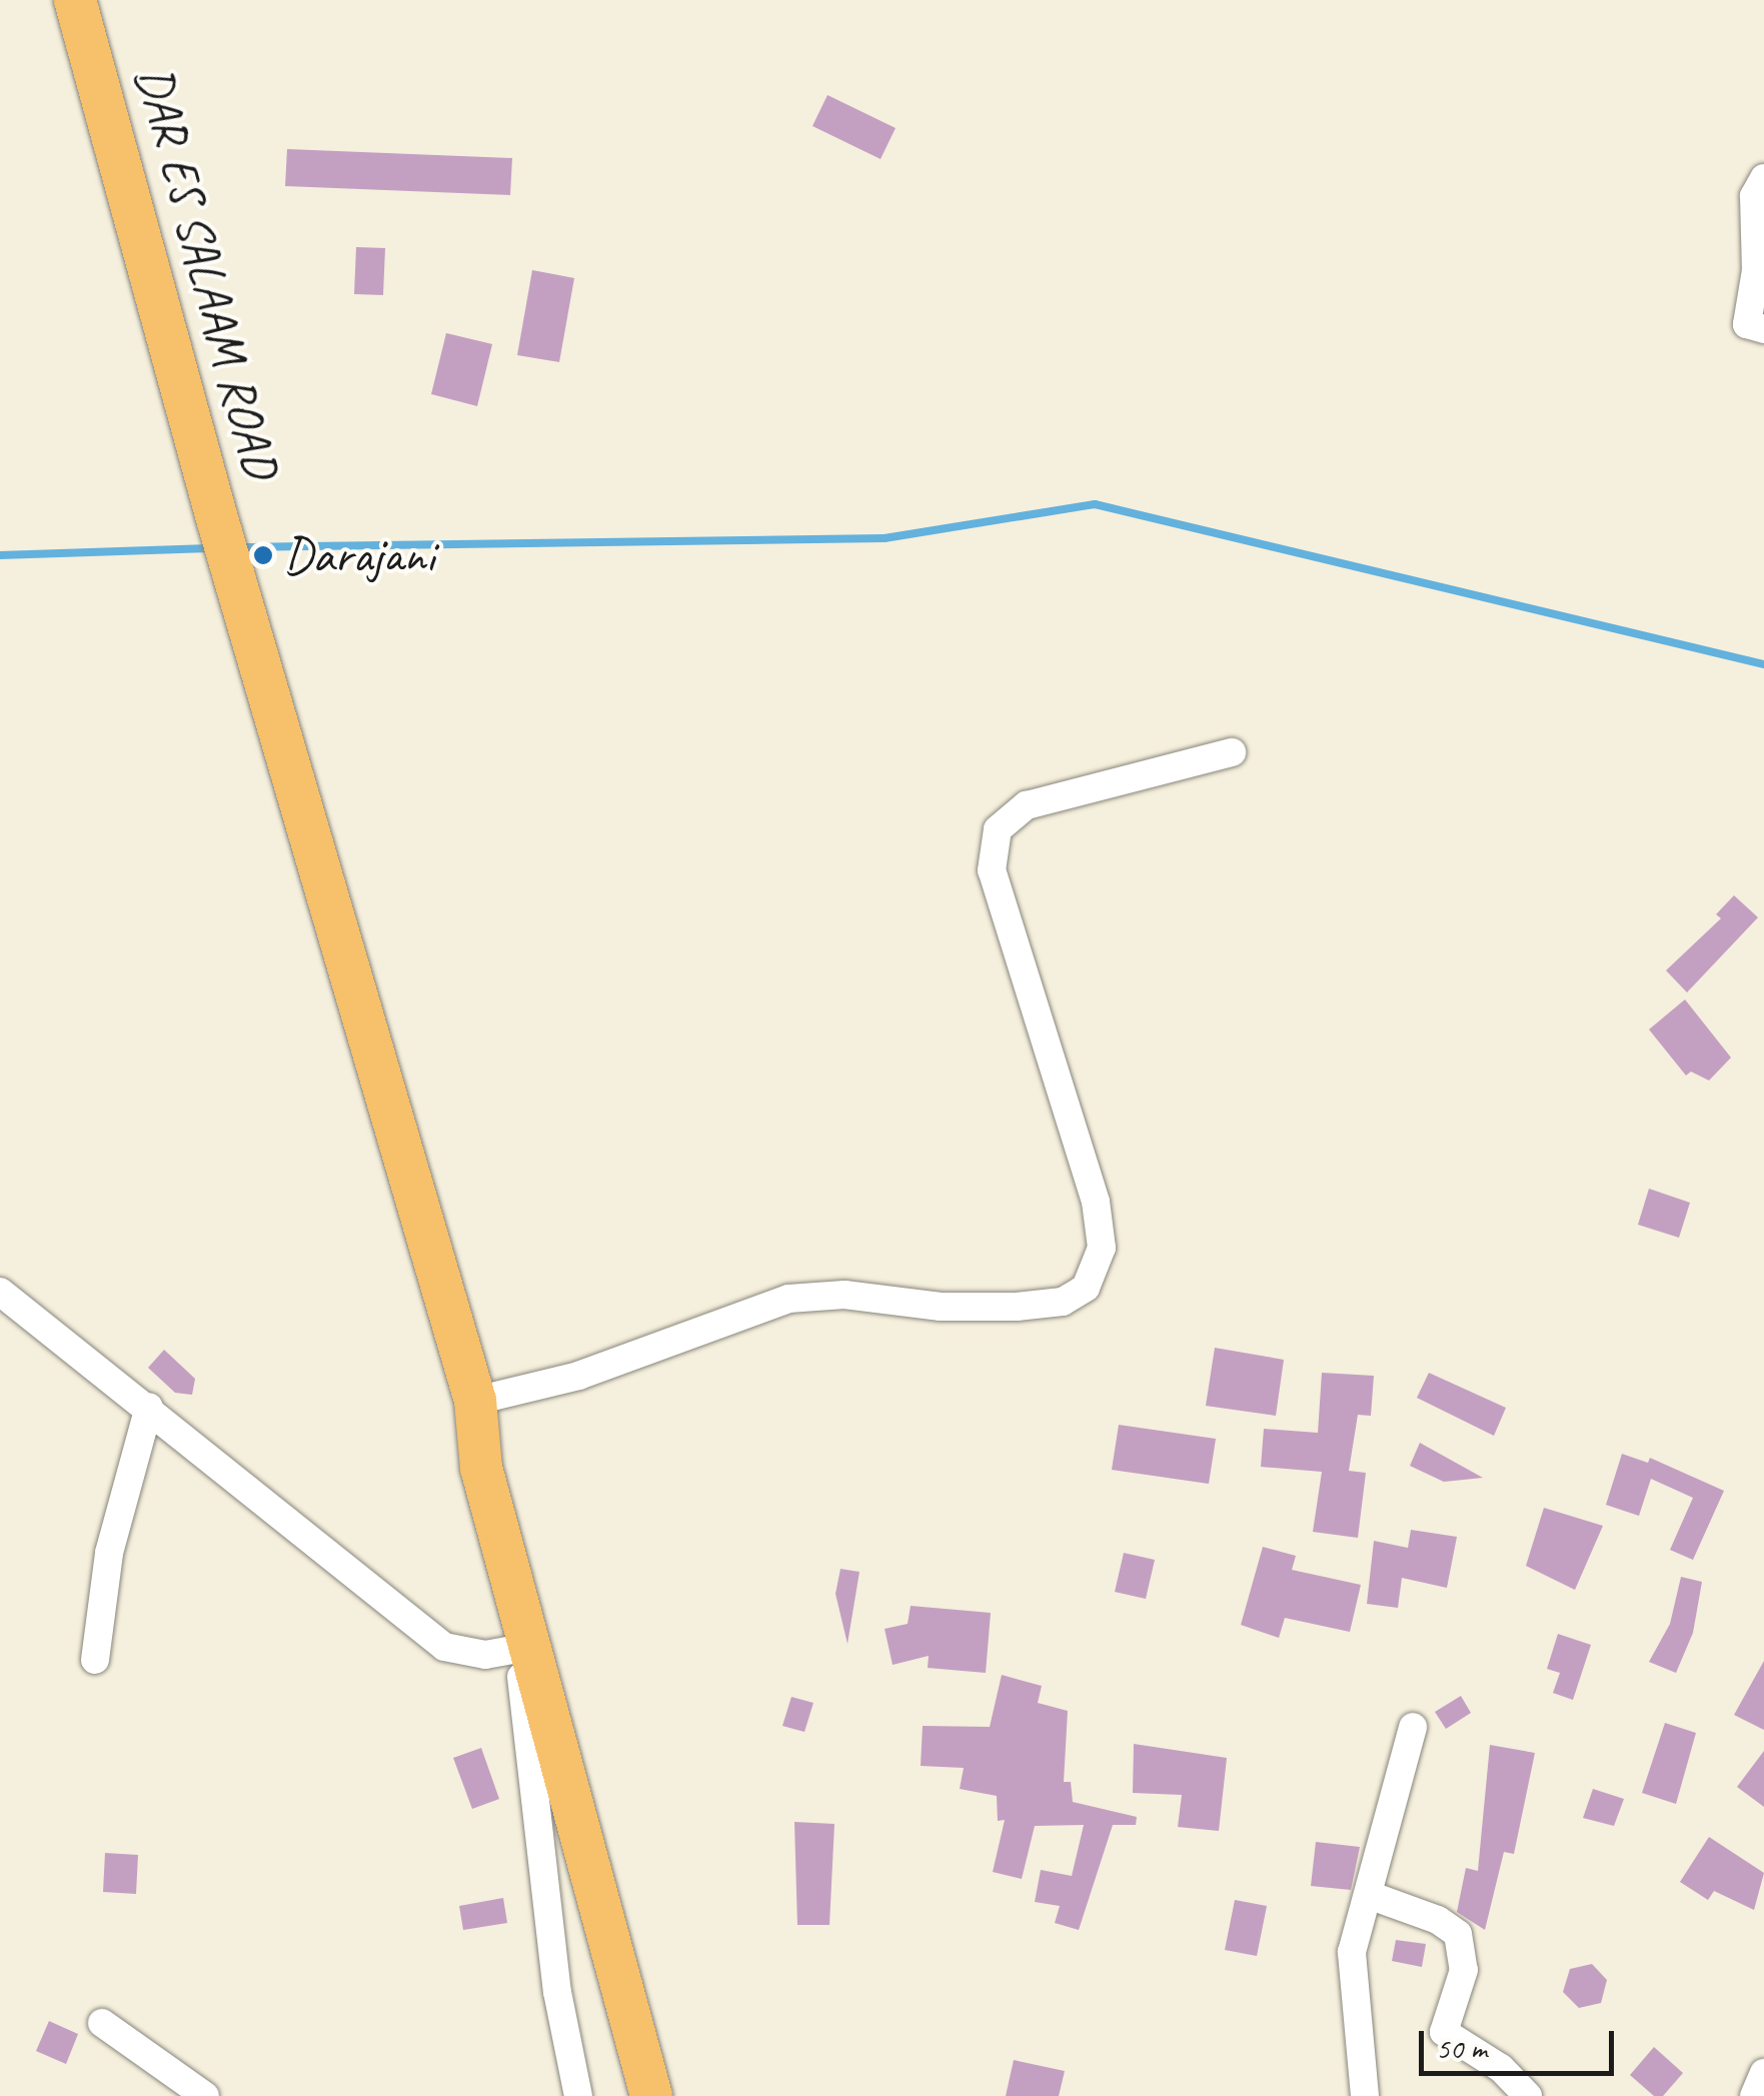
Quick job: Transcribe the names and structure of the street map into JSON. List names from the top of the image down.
{
  "streets": {
    "highway": ["DAR ES SALAAM ROAD"]
  },
  "places": ["Darajani"],
  "scale_bar": "50 m"
}
